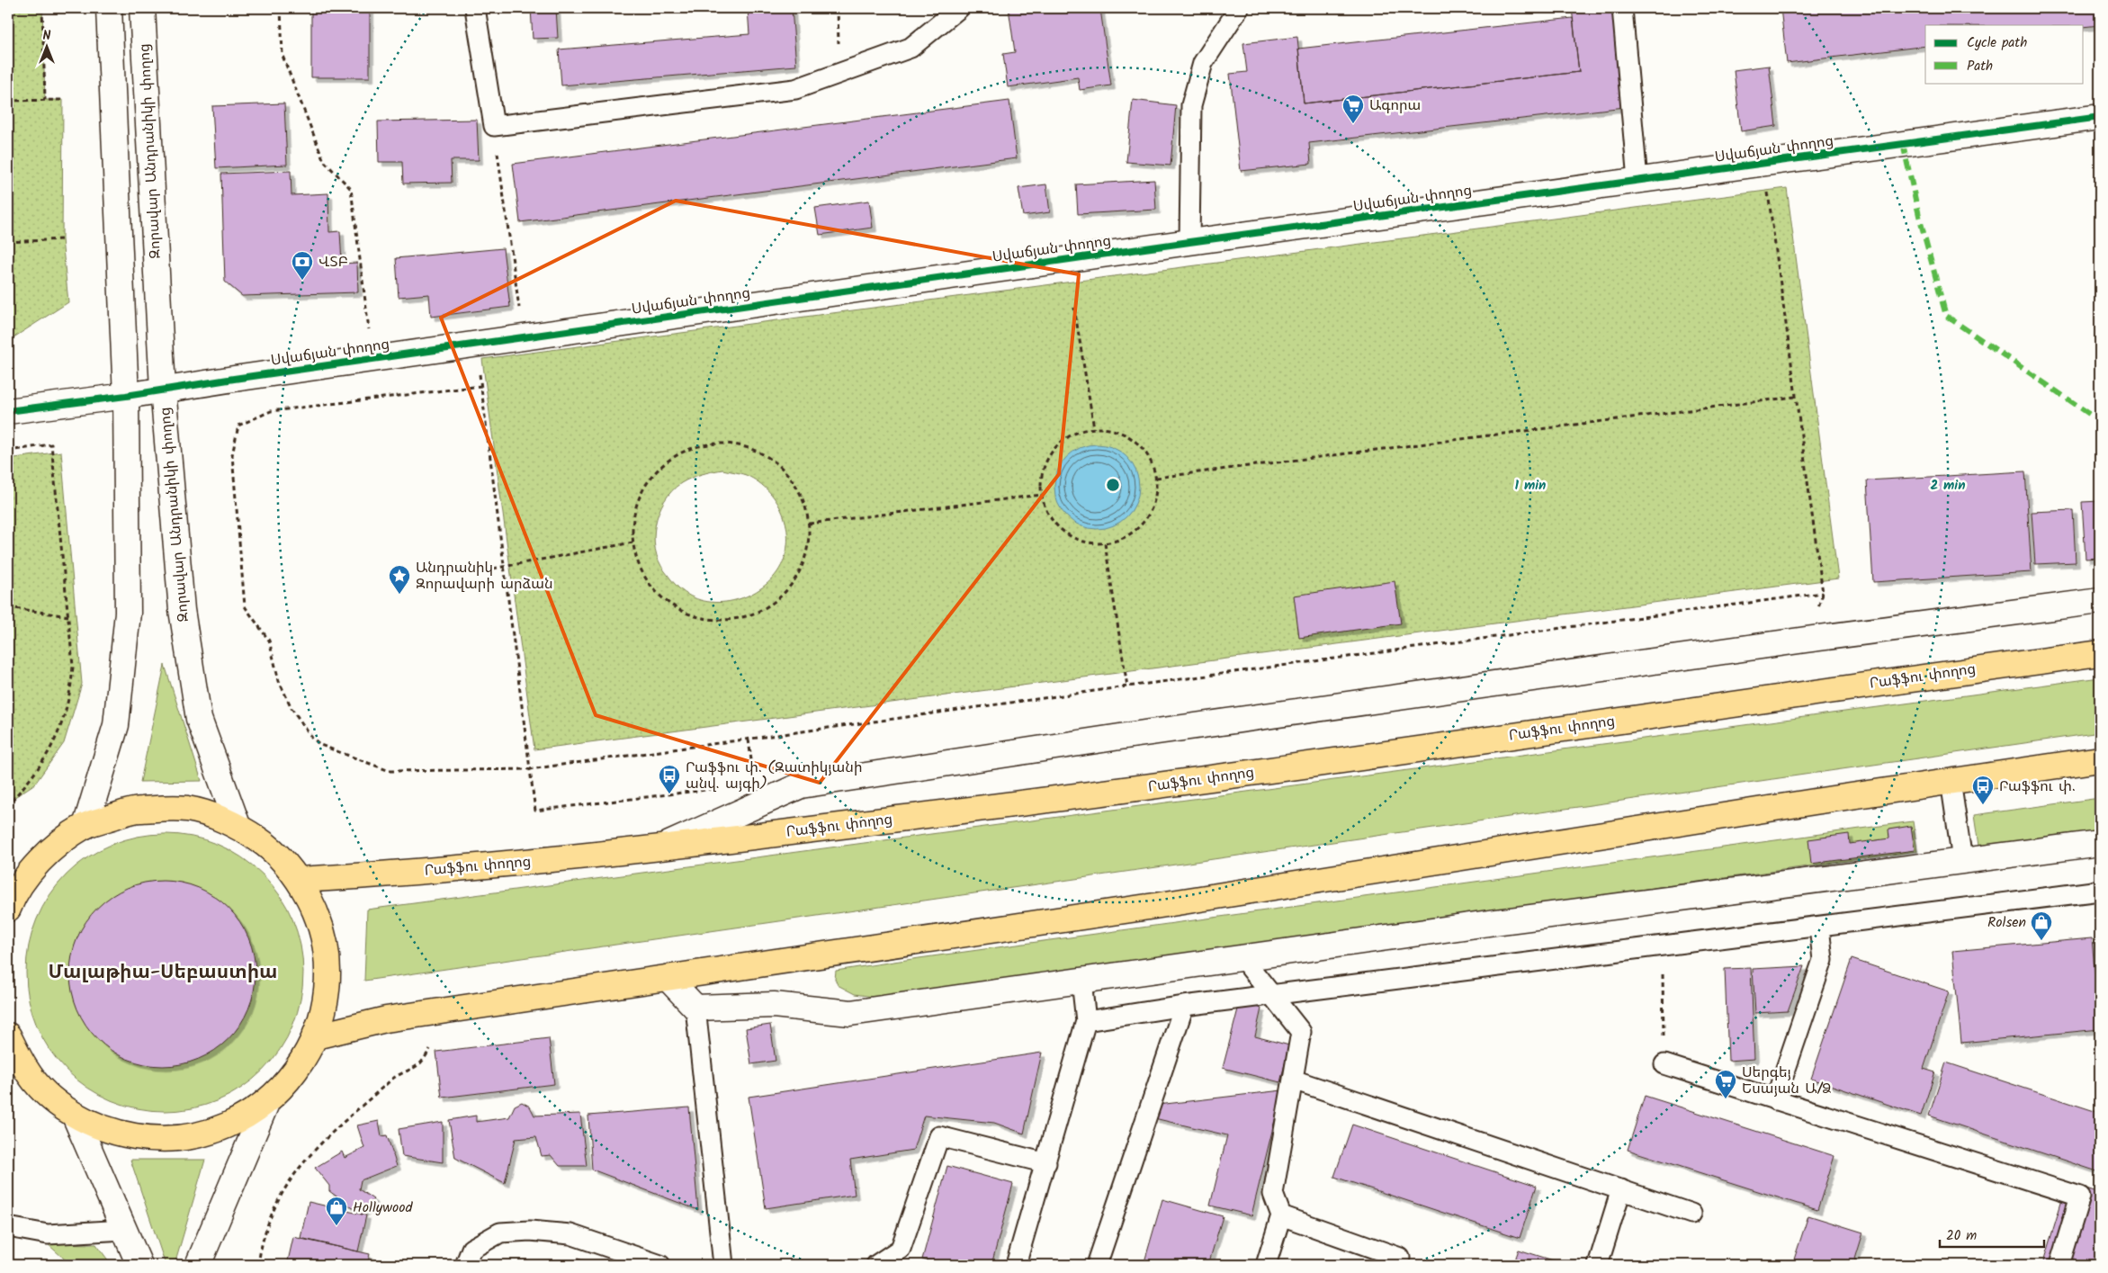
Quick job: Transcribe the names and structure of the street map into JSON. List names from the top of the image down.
{
  "streets": {
    "main road": ["Սվաճյան փողոց", "Զորավար Անդրանիկի փողոց", "Րաֆֆու փողոց"]
  },
  "crossings": [
    ["Սվաճյան փողոց", "Զորավար Անդրանիկի փողոց"]
  ],
  "districts": ["Մալաթիա-Սեբաստիա"],
  "places": {
    "supermarket": ["Ագորա", "Սերգեյ Եսայան Ա/Ձ"],
    "bank": ["ՎՏԲ"],
    "place": ["Անդրանիկ Զորավարի արձան"],
    "bus stop": ["Րաֆֆու փ. (Զատիկյանի անվ. այգի)", "Րաֆֆու փ."],
    "shop": ["Rolsen", "Hollywood"]
  },
  "legend": ["Cycle path", "Path"],
  "scale_bar": "20 m",
  "north": "top",
  "rings": ["1 min", "2 min"]
}
